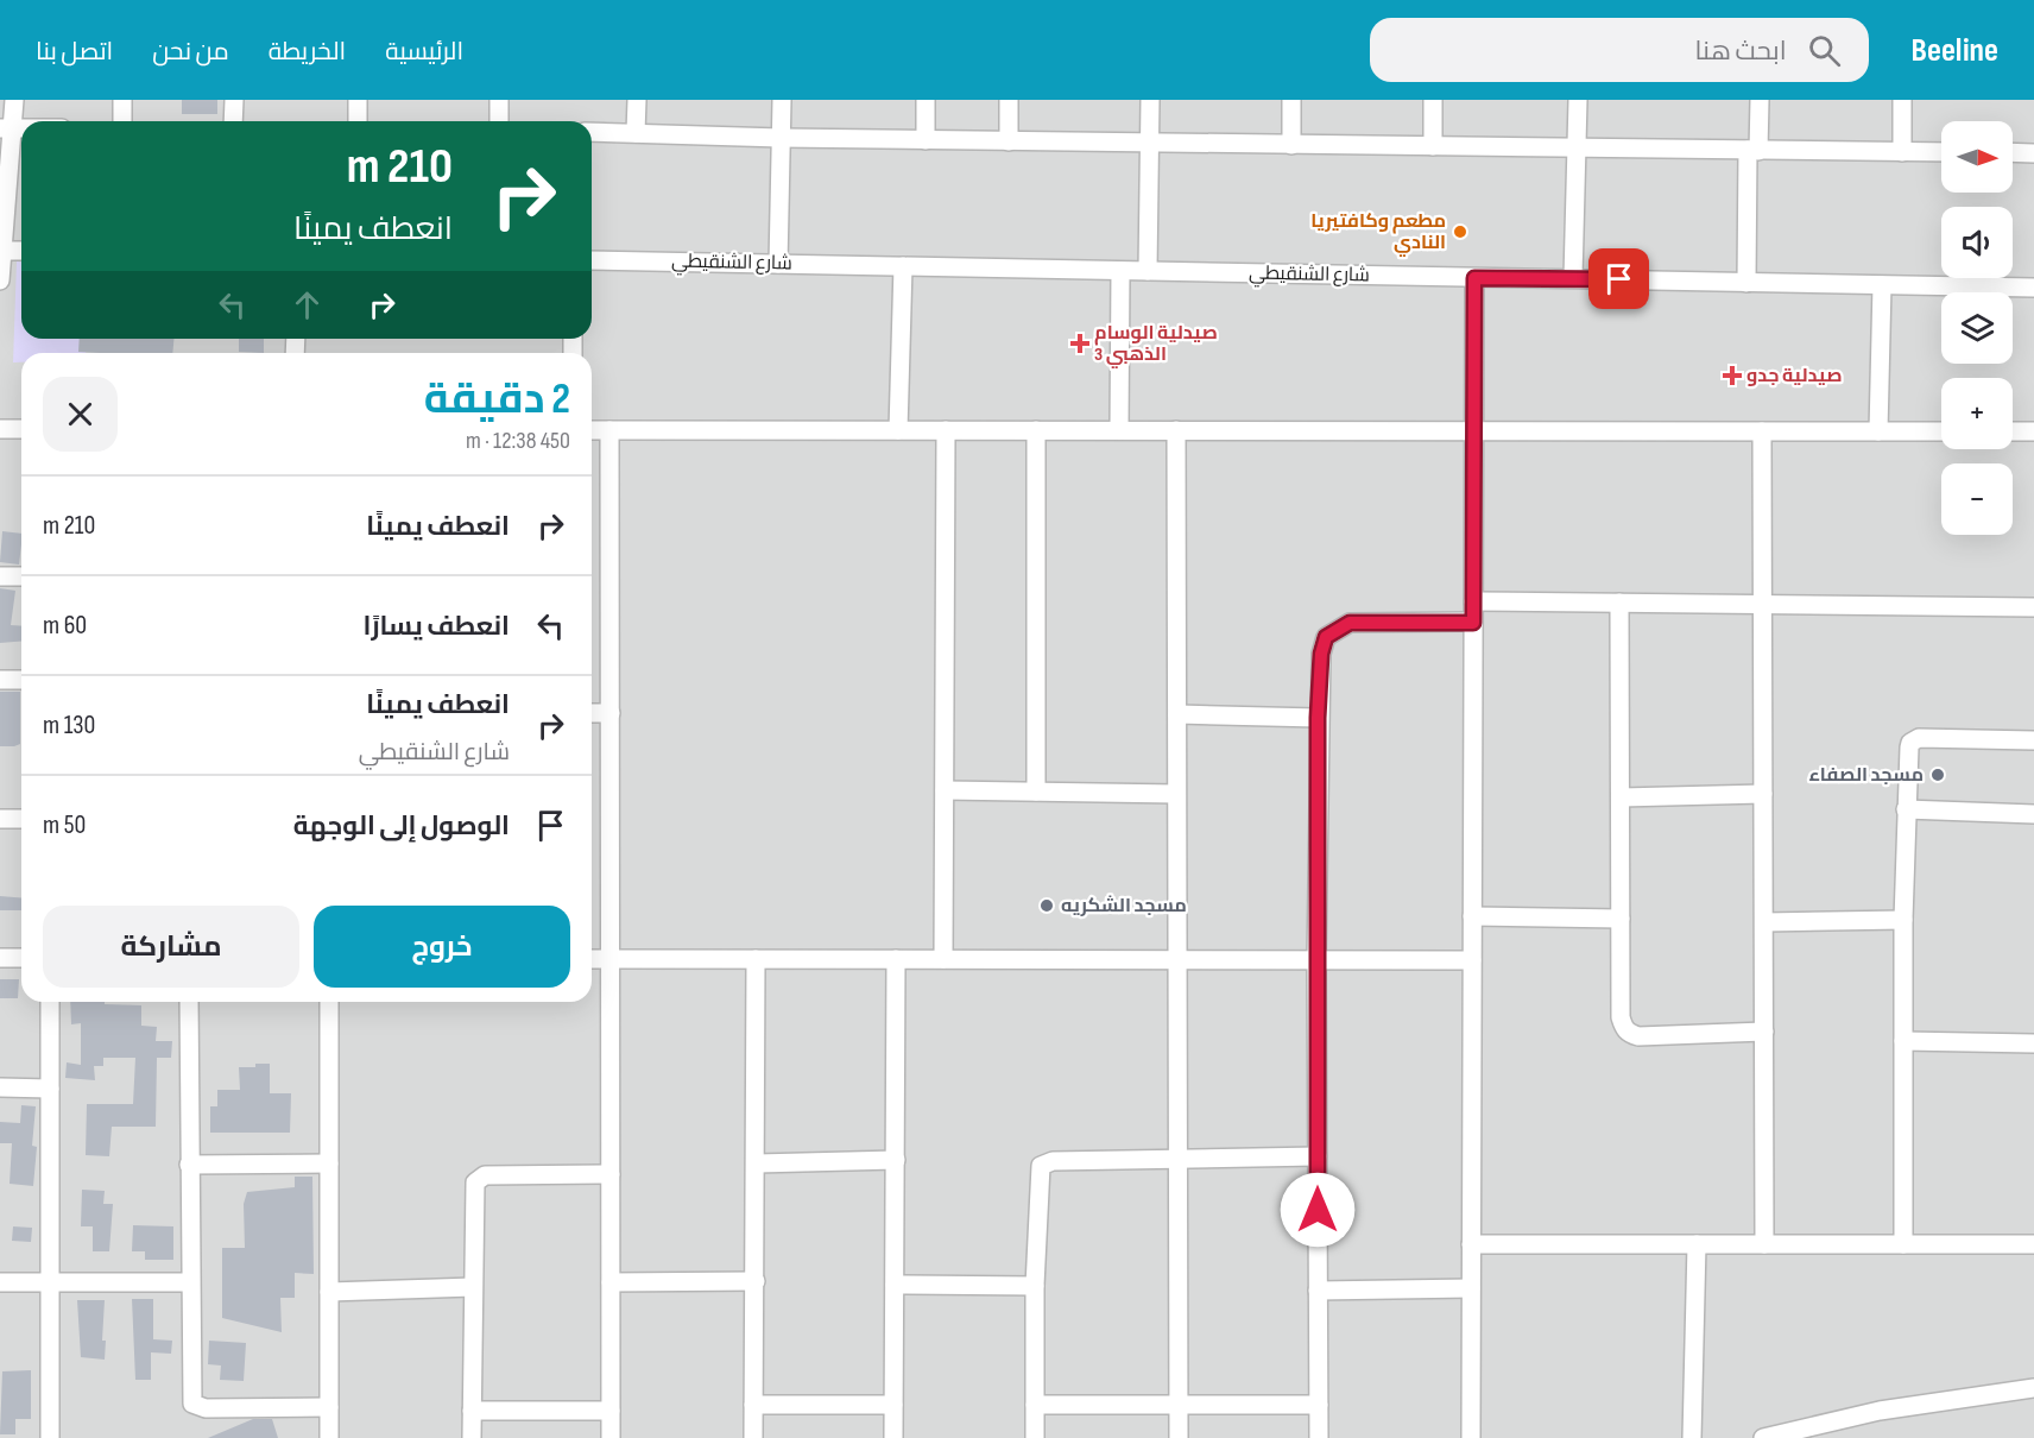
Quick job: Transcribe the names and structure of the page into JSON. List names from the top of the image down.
{
  "streets": {
    "street": ["شارع الشنقيطي"]
  },
  "places": {
    "other": ["مطعم وكافتيريا النادي", "مسجد الصفاء", "مسجد الشكريه"],
    "health": ["صيدلية الوسام الذهبي 3", "صيدلية جدو"]
  },
  "north": "right",
  "page": {
    "header": "Beeline",
    "search": "ابحث هنا",
    "nav": [
      "الرئيسية",
      "الخريطة",
      "من نحن",
      "اتصل بنا"
    ],
    "map_buttons": ["+", "−"],
    "turn": ["210 m", "انعطف يمينًا"],
    "heading": ["2 دقيقة", "450 m · 12:38"],
    "list": [
      {
        "name": "انعطف يمينًا",
        "value": "210 m"
      },
      {
        "name": "انعطف يسارًا",
        "value": "60 m"
      },
      {
        "name": "انعطف يمينًا",
        "note": "شارع الشنقيطي",
        "value": "130 m"
      },
      {
        "name": "الوصول إلى الوجهة",
        "value": "50 m"
      }
    ],
    "buttons": ["خروج", "مشاركة"]
  }
}
